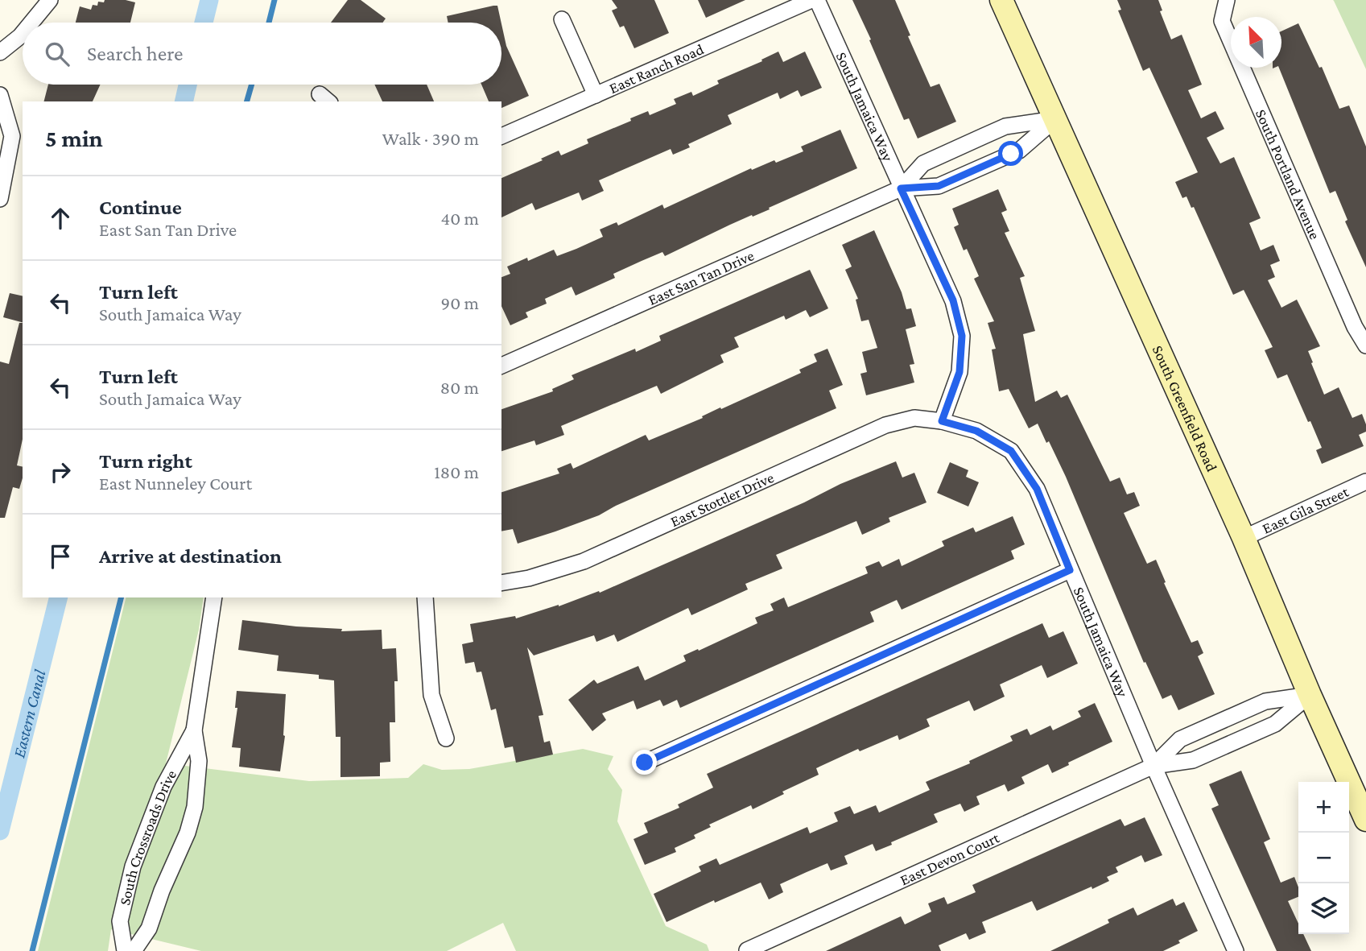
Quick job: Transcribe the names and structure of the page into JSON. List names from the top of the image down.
{
  "streets": {
    "main road": ["South Greenfield Road"],
    "street": [
      "East Ranch Road",
      "South Jamaica Way",
      "South Portland Avenue",
      "East San Tan Drive",
      "East Stottler Drive",
      "East Gila Street",
      "South Crossroads Drive",
      "East Devon Court"
    ]
  },
  "crossings": [
    ["South Jamaica Way", "East San Tan Drive"],
    ["South Jamaica Way", "East Stottler Drive"],
    ["South Jamaica Way", "East Devon Court"],
    ["East San Tan Drive", "South Greenfield Road"],
    ["South Greenfield Road", "East Gila Street"],
    ["South Greenfield Road", "East Devon Court"]
  ],
  "water": ["Eastern Canal"],
  "north": "top left",
  "page": {
    "search": "Search here",
    "heading": ["5 min", "Walk · 390 m"],
    "list": [
      ["Continue", "East San Tan Drive", "40 m"],
      ["Turn left", "South Jamaica Way", "90 m"],
      ["Turn left", "South Jamaica Way", "80 m"],
      ["Turn right", "East Nunneley Court", "180 m"],
      "Arrive at destination"
    ],
    "map_buttons": ["+", "−"]
  }
}
